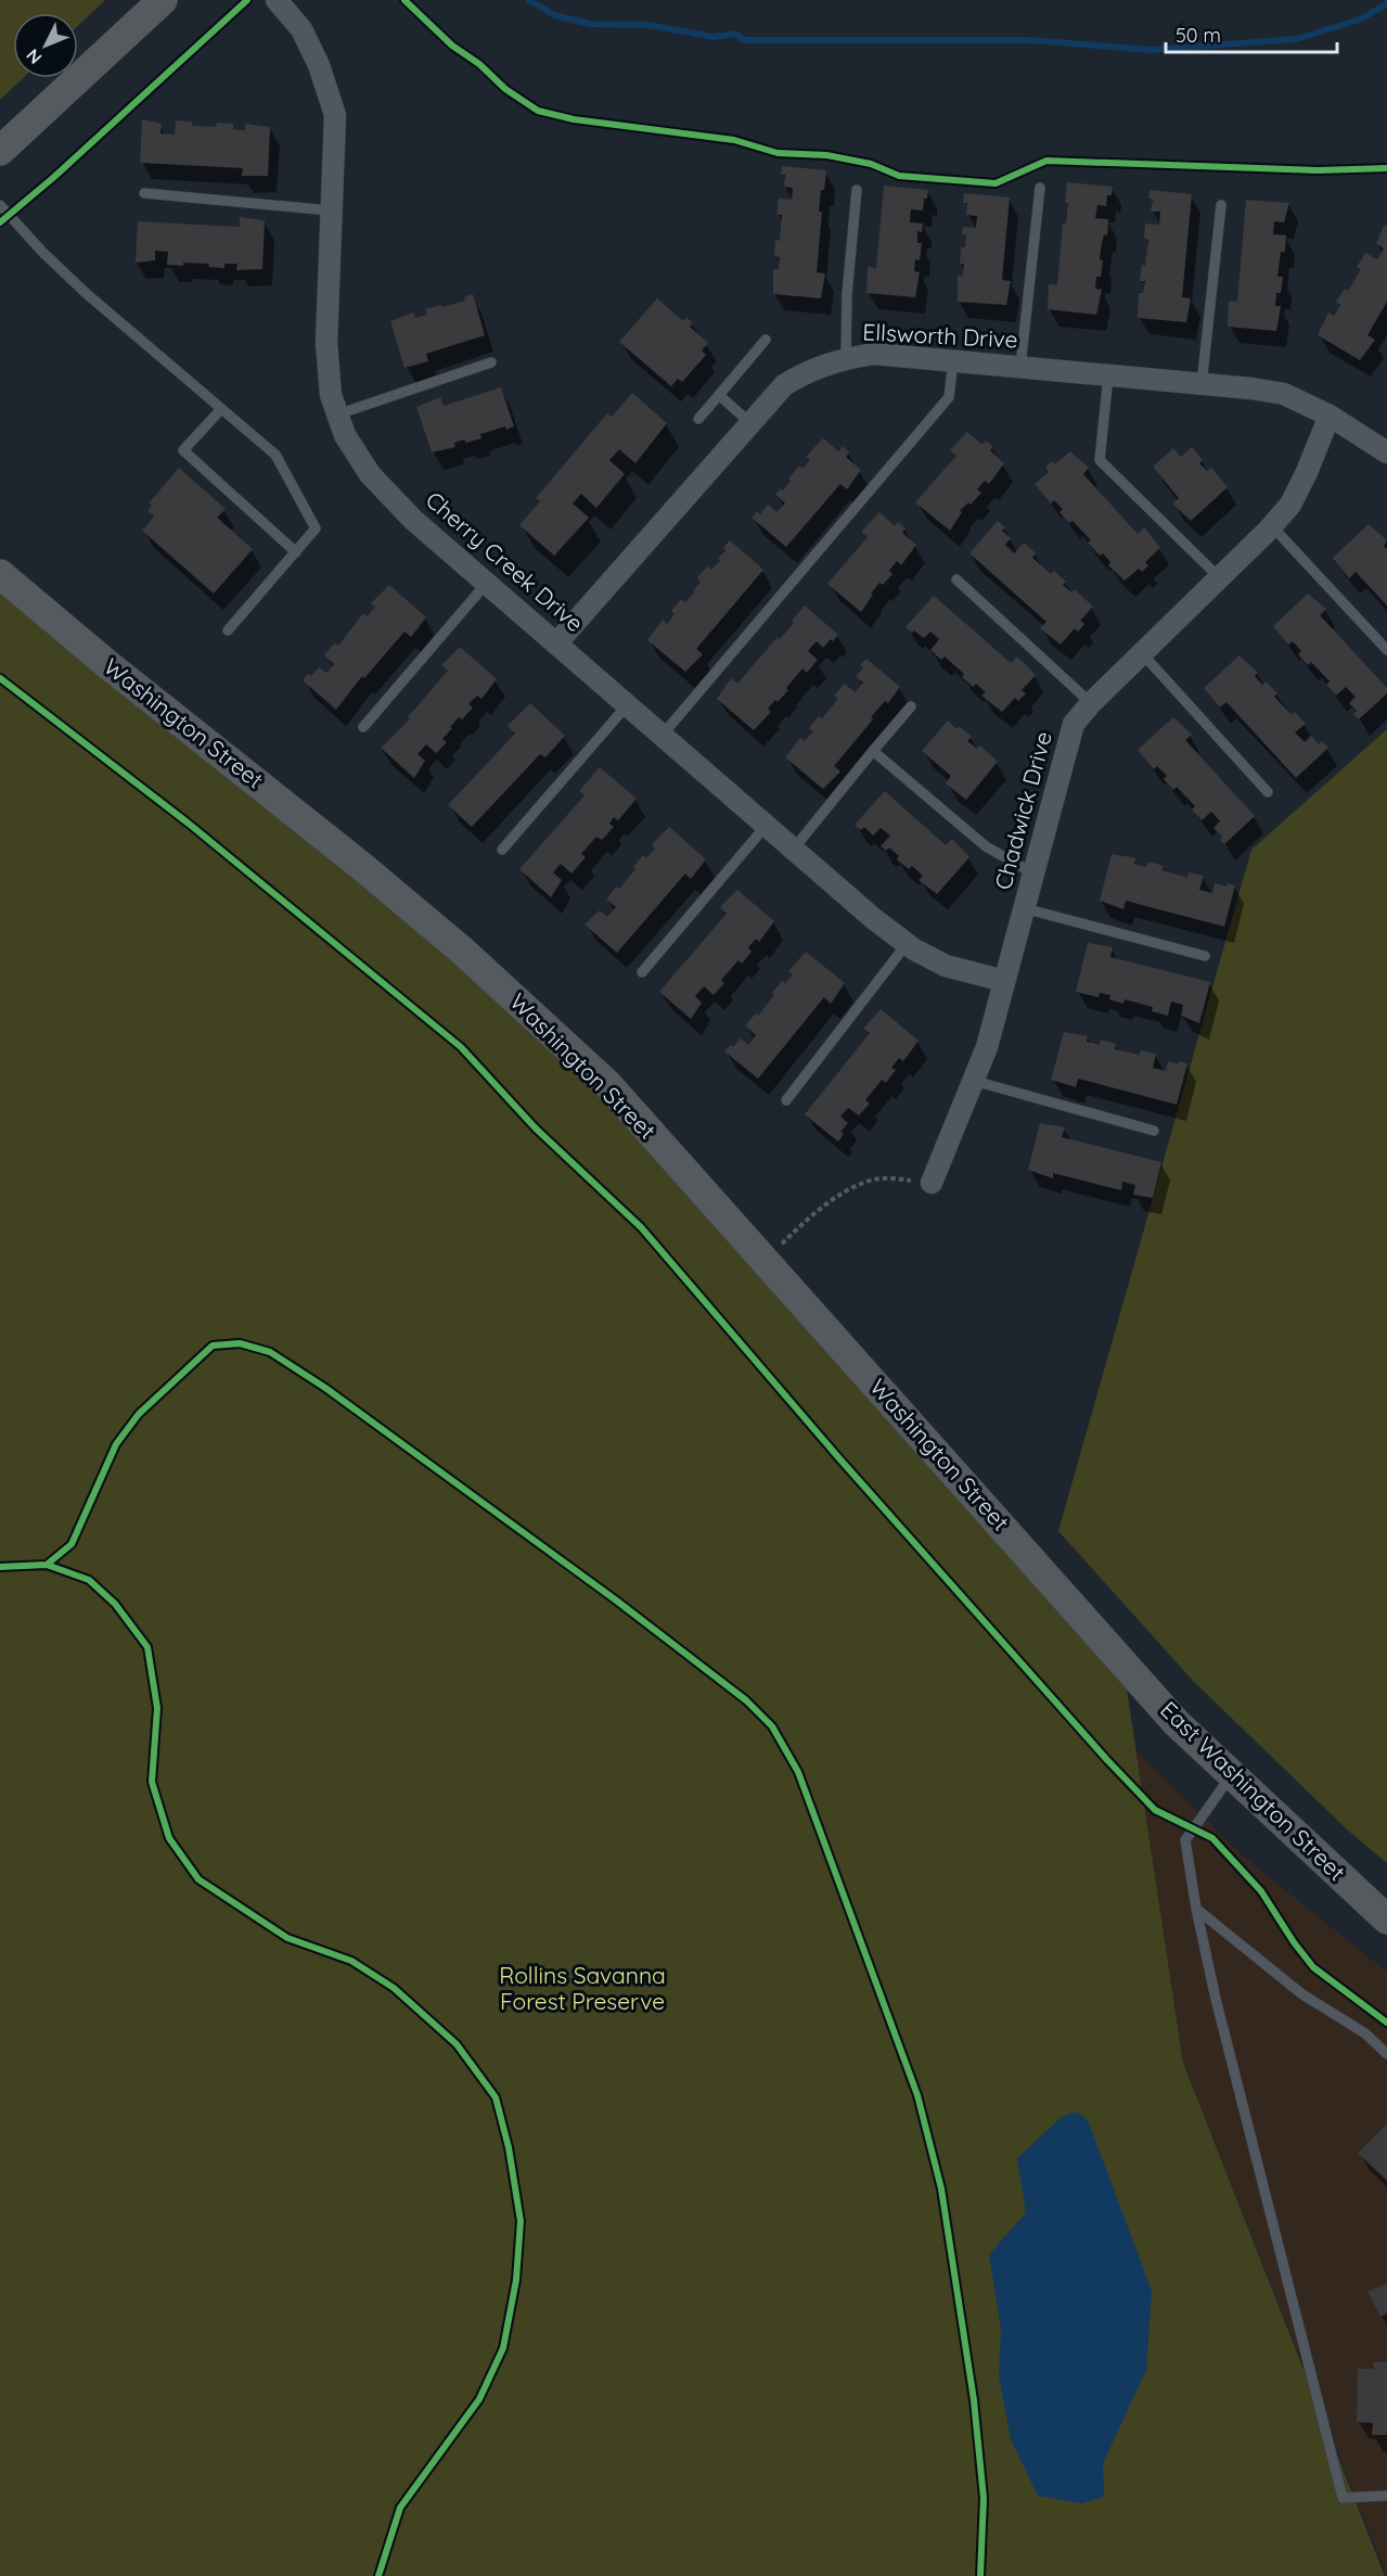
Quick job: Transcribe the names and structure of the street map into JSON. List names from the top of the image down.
{
  "streets": {
    "main road": ["Washington Street", "East Washington Street"],
    "street": ["Ellsworth Drive", "Cherry Creek Drive", "Chadwick Drive"]
  },
  "crossings": [
    ["Ellsworth Drive", "Cherry Creek Drive"],
    ["Ellsworth Drive", "Chadwick Drive"],
    ["Cherry Creek Drive", "Chadwick Drive"],
    ["Washington Street", "East Washington Street"]
  ],
  "parks": ["Rollins Savanna Forest Preserve"],
  "scale_bar": "50 m",
  "north": "bottom left"
}
